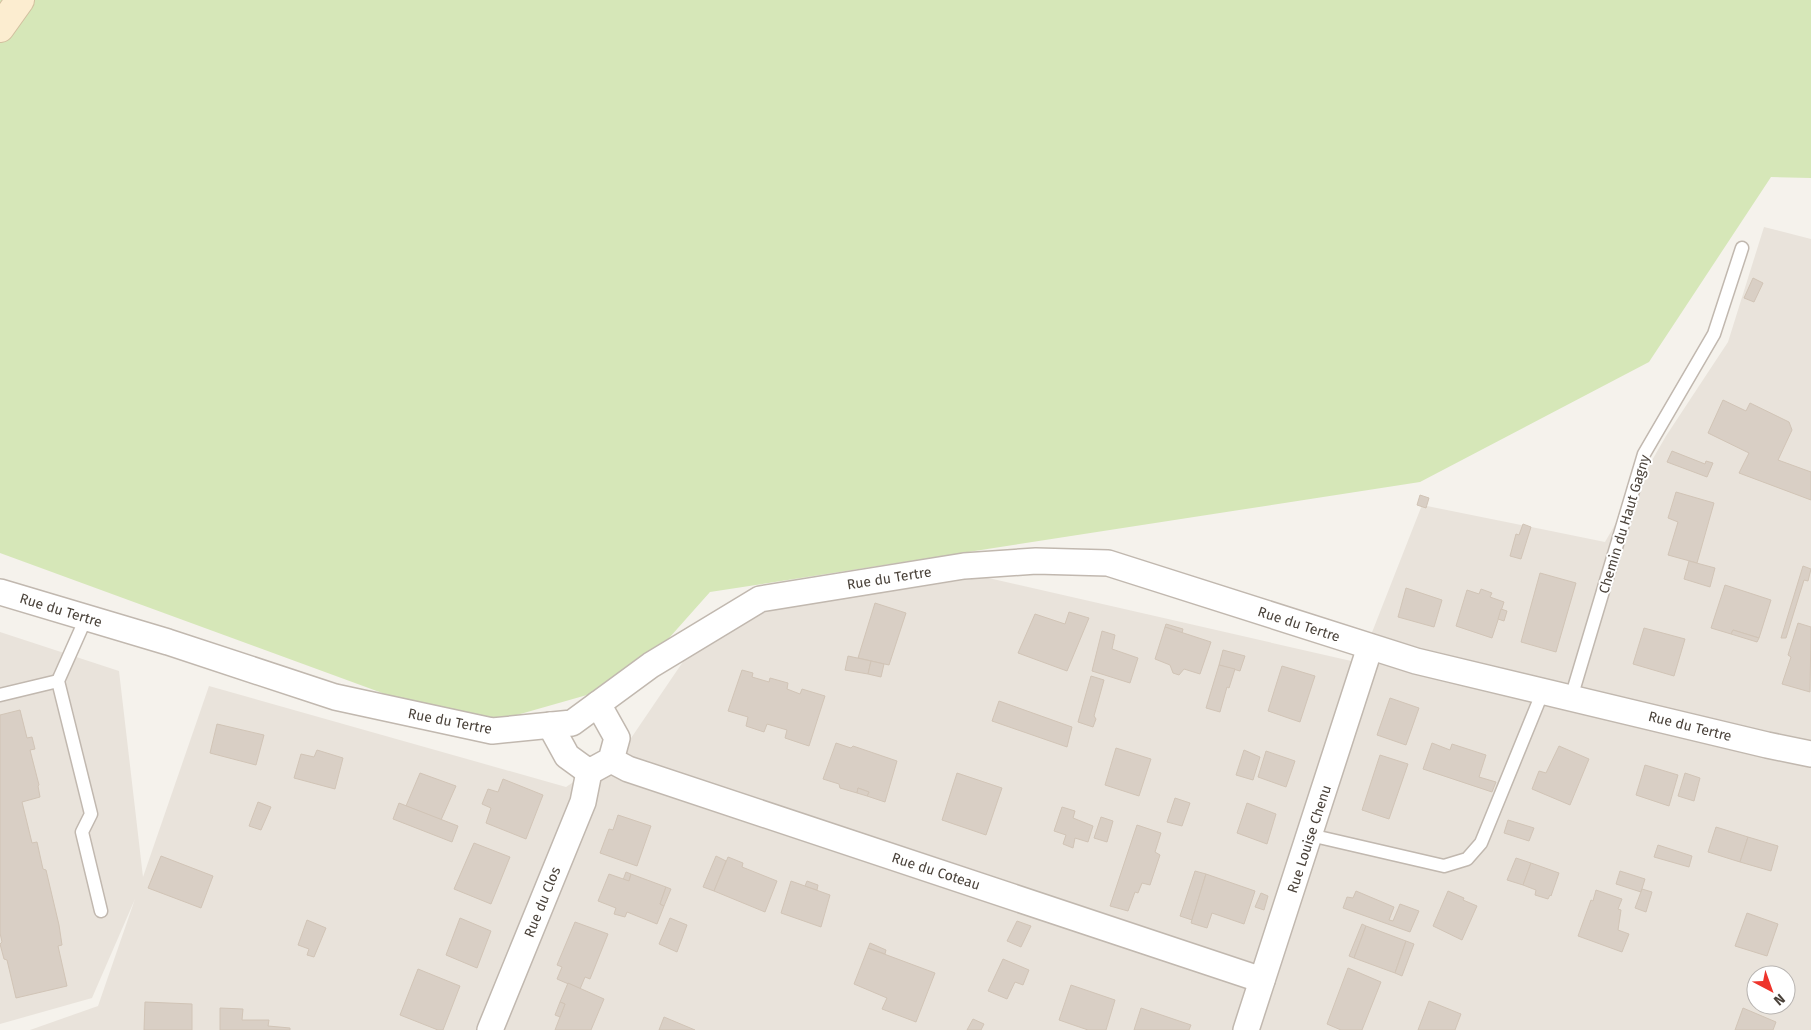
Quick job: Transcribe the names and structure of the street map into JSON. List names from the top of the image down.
{
  "streets": {
    "street": [
      "Rue du Tertre",
      "Rue Louise Chenu",
      "Rue du Coteau",
      "Rue du Clos"
    ],
    "lane": ["Chemin du Haut Gagny"]
  },
  "crossings": [
    ["Chemin du Haut Gagny", "Rue du Tertre"],
    ["Rue du Tertre", "Rue Louise Chenu"],
    ["Rue Louise Chenu", "Rue du Coteau"]
  ],
  "north": "bottom right"
}
